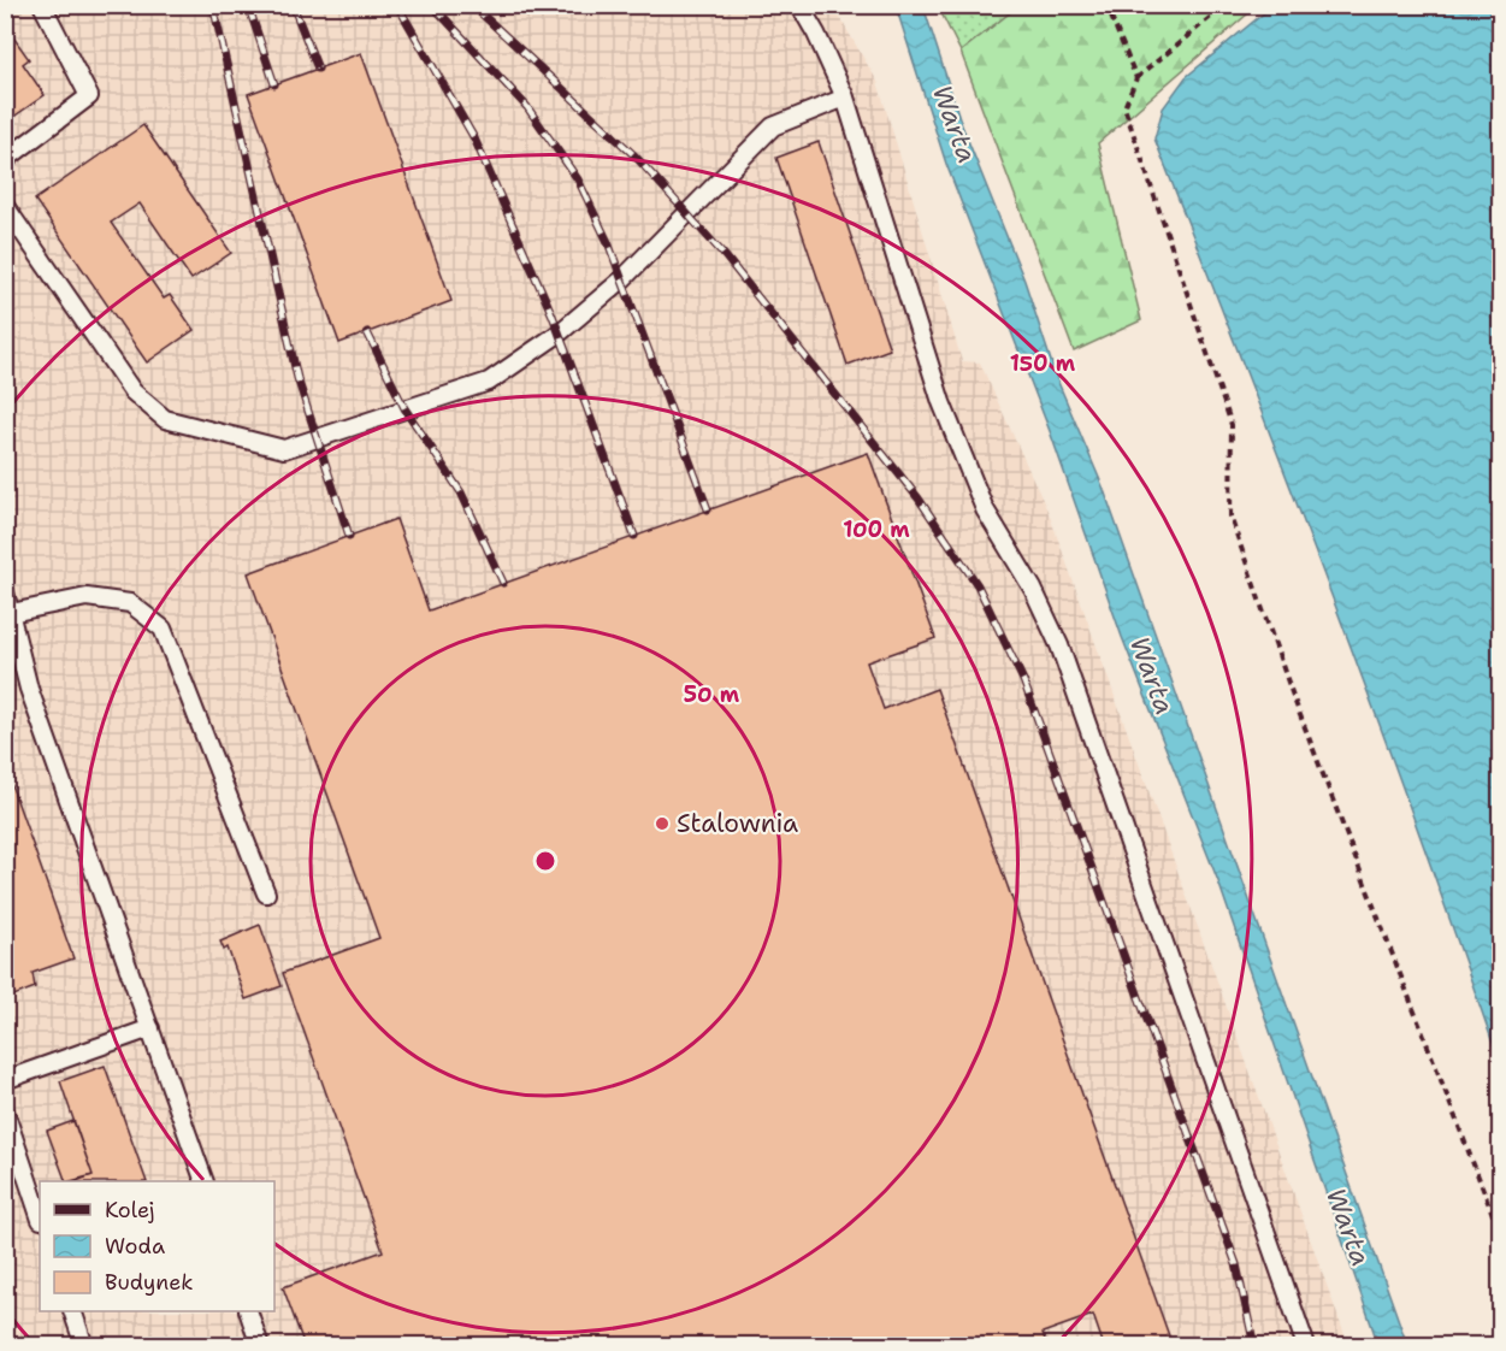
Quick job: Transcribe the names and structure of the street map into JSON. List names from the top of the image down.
{
  "water": ["Warta"],
  "places": ["Stalownia"],
  "legend": ["Kolej", "Woda", "Budynek"],
  "rings": ["150 m", "100 m", "50 m"]
}
